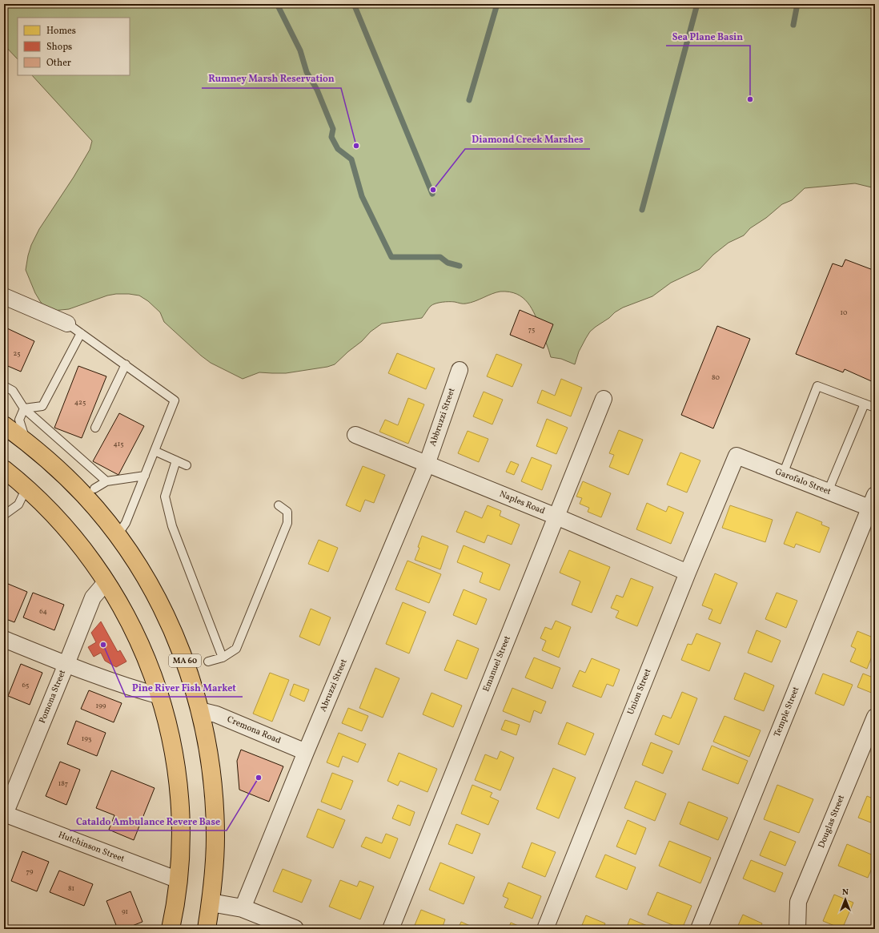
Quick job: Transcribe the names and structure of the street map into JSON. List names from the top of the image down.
{
  "streets": {
    "highway": ["MA 60"],
    "street": [
      "Abbruzzi Street",
      "Garofalo Street",
      "Naples Road",
      "Emanuel Street",
      "Abruzzi Street",
      "Union Street",
      "Pomona Street",
      "Temple Street",
      "Cremona Road",
      "Douglas Street",
      "Hutchinson Street"
    ]
  },
  "crossings": [
    ["Abbruzzi Street", "Naples Road"],
    ["Abbruzzi Street", "Abruzzi Street"],
    ["Garofalo Street", "Union Street"],
    ["Garofalo Street", "Temple Street"],
    ["Naples Road", "Emanuel Street"],
    ["Naples Road", "Abruzzi Street"],
    ["Naples Road", "Union Street"],
    ["MA 60", "Cremona Road"],
    ["Abruzzi Street", "Cremona Road"],
    ["Pomona Street", "Hutchinson Street"]
  ],
  "places": [
    "Sea Plane Basin",
    "Rumney Marsh Reservation",
    "Diamond Creek Marshes",
    "Pine River Fish Market",
    "Cataldo Ambulance Revere Base"
  ],
  "house_numbers": [
    "10",
    "75",
    "25",
    "80",
    "425",
    "415",
    "64",
    "65",
    "199",
    "193",
    "187",
    "79",
    "81",
    "91"
  ],
  "legend": ["Homes", "Shops", "Other"],
  "north": "top"
}
